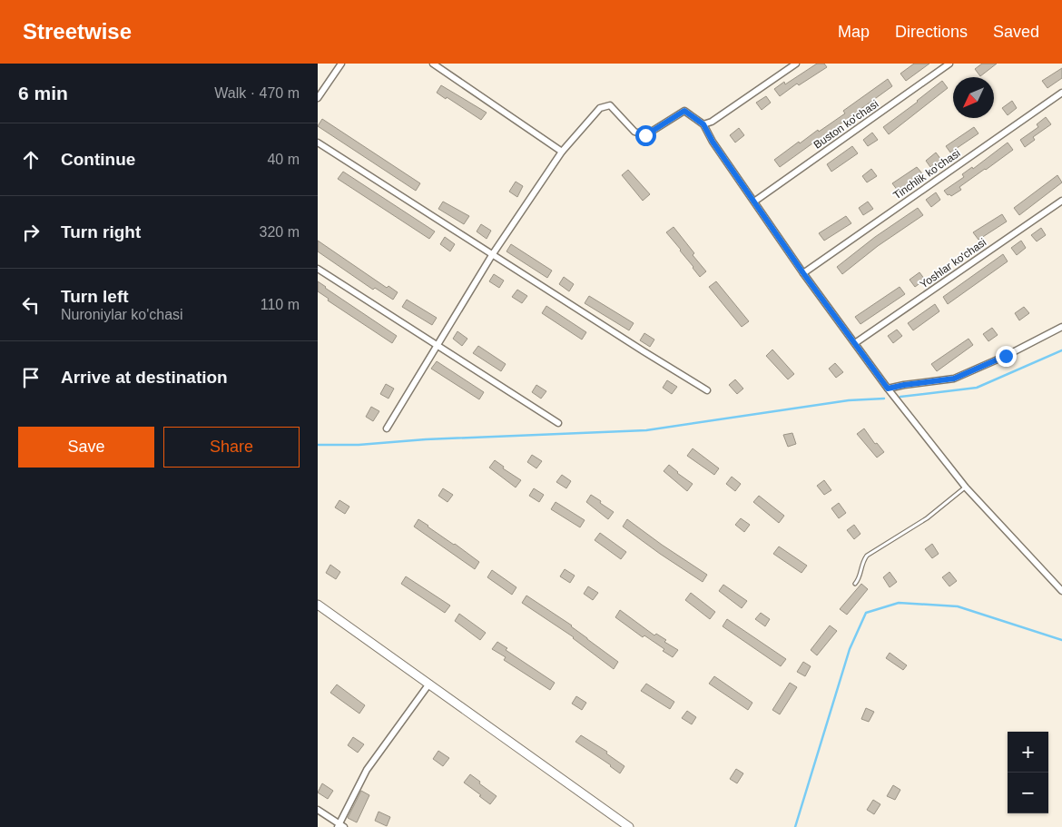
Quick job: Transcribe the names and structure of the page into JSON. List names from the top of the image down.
{
  "streets": {
    "street": ["Buston ko'chasi", "Tinchlik ko'chasi", "Yoshlar ko'chasi"]
  },
  "north": "bottom left",
  "page": {
    "header": "Streetwise",
    "nav": ["Map", "Directions", "Saved"],
    "heading": ["6 min", "Walk · 470 m"],
    "list": [
      ["Continue", "40 m"],
      ["Turn right", "320 m"],
      ["Turn left", "Nuroniylar ko'chasi", "110 m"],
      "Arrive at destination"
    ],
    "buttons": ["Save", "Share"],
    "map_buttons": ["+", "−"]
  }
}
